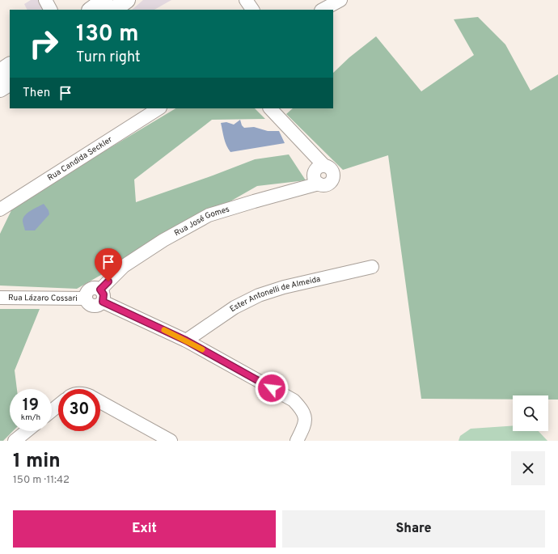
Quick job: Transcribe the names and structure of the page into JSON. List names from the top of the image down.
{
  "streets": {
    "street": [
      "Rua Candida Seckler",
      "Rua José Gomes",
      "Ester Antonelli de Almeida",
      "Rua Lázaro Cossari"
    ]
  },
  "crossings": [
    ["Rua José Gomes", "Rua Lázaro Cossari"]
  ],
  "page": {
    "turn": ["130 m", "Turn right"],
    "then": "Then",
    "speed": "19 km/h",
    "limit": "30",
    "heading": ["1 min", "150 m · 11:42"],
    "buttons": ["Exit", "Share"]
  }
}
